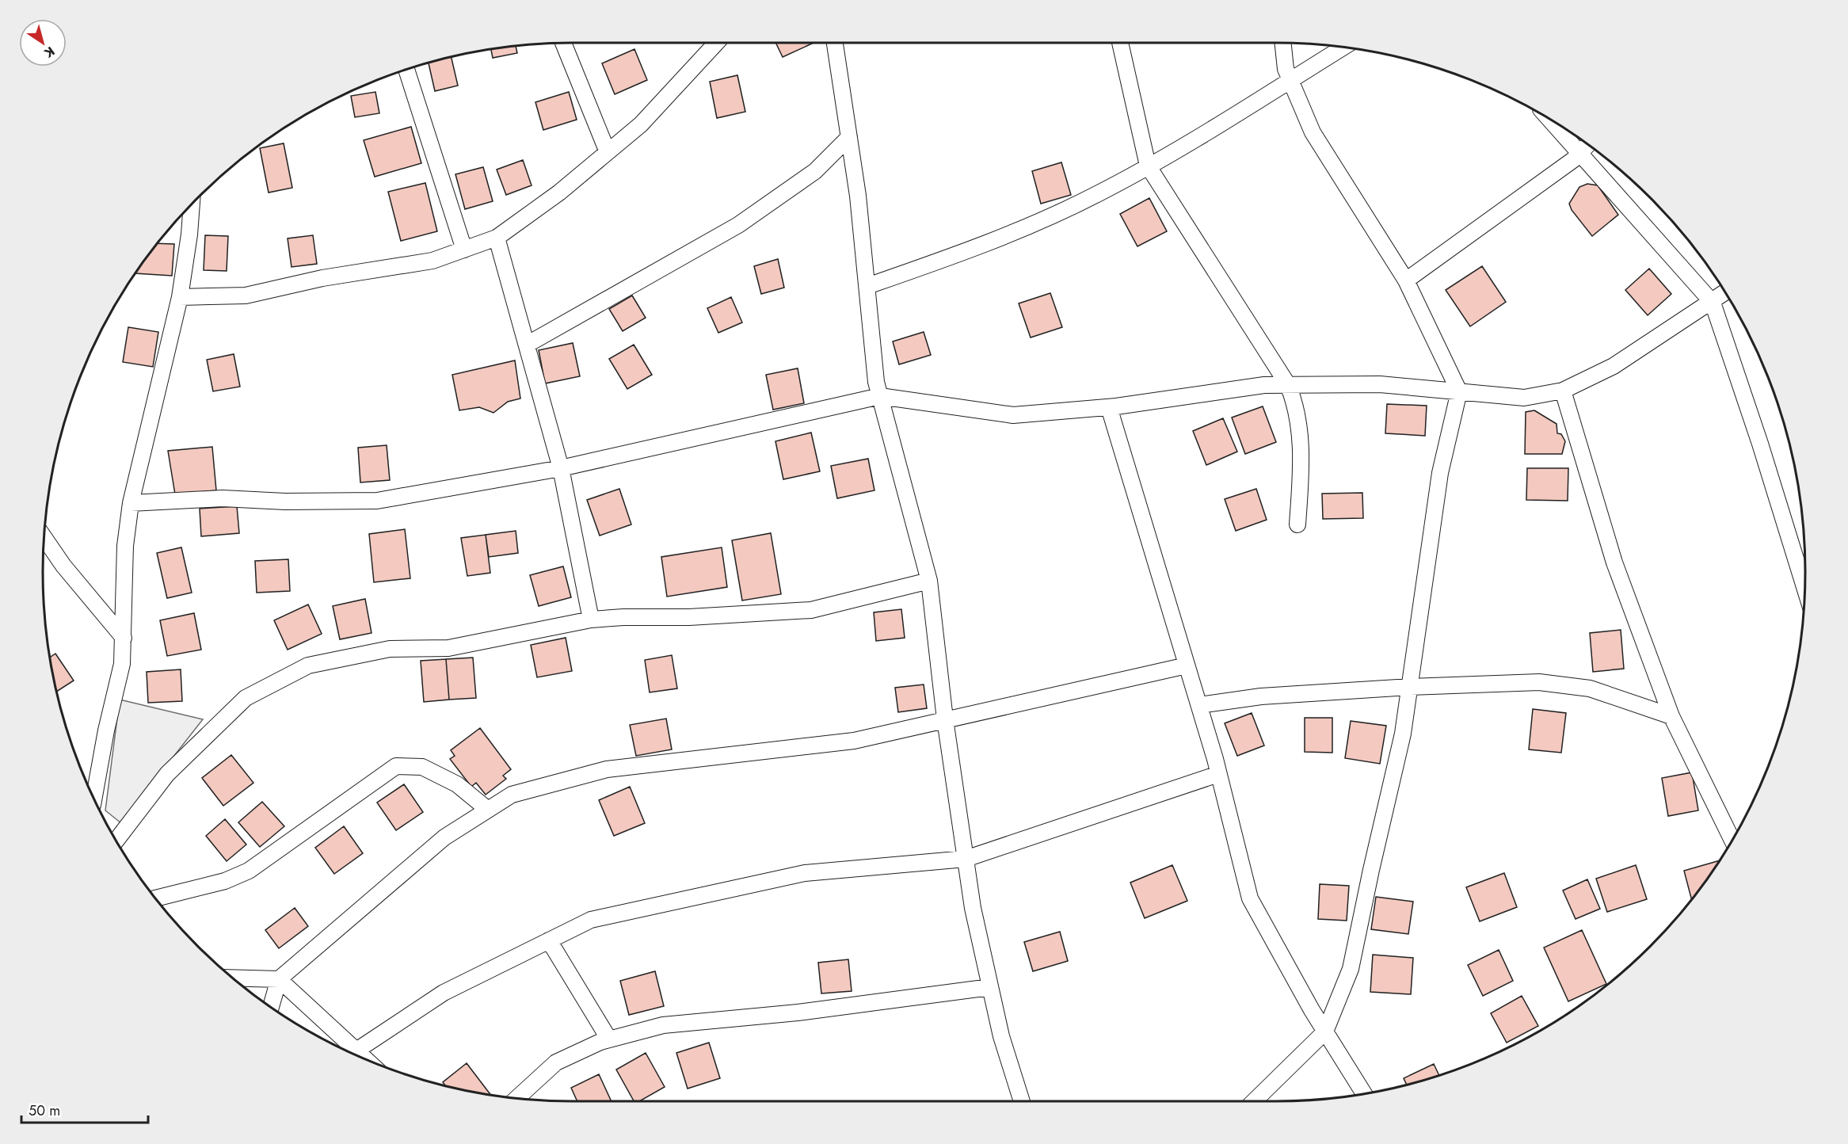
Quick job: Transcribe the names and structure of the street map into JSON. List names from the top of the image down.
{
  "scale_bar": "50 m",
  "north": "bottom right"
}
